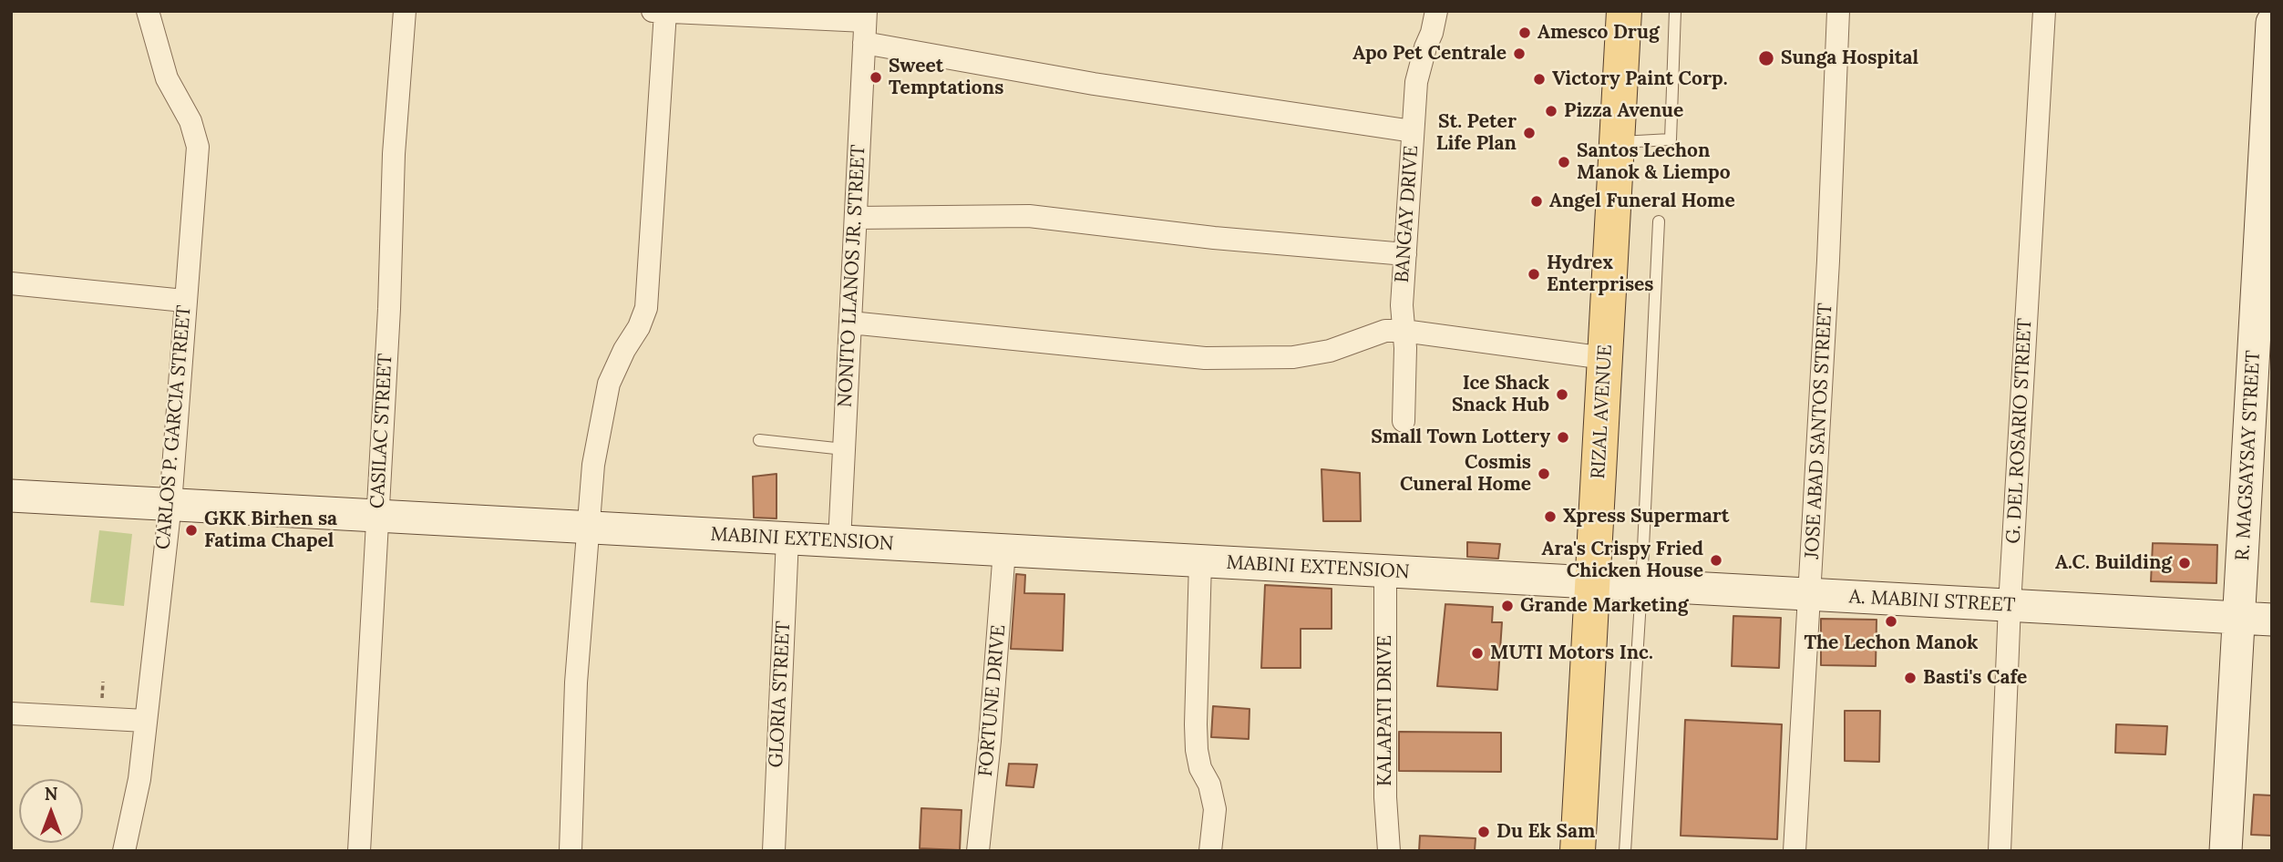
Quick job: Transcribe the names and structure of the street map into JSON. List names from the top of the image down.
{
  "streets": {
    "main road": ["RIZAL AVENUE"],
    "street": [
      "BANGAY DRIVE",
      "NONITO LLANOS JR. STREET",
      "CARLOS P. GARCIA STREET",
      "CASILAC STREET",
      "JOSE ABAD SANTOS STREET",
      "G. DEL ROSARIO STREET",
      "R. MAGSAYSAY STREET",
      "MABINI EXTENSION",
      "A. MABINI STREET",
      "GLORIA STREET",
      "FORTUNE DRIVE",
      "KALAPATI DRIVE"
    ]
  },
  "crossings": [
    ["NONITO LLANOS JR. STREET", "MABINI EXTENSION"],
    ["RIZAL AVENUE", "MABINI EXTENSION"],
    ["RIZAL AVENUE", "A. MABINI STREET"],
    ["CARLOS P. GARCIA STREET", "MABINI EXTENSION"],
    ["CASILAC STREET", "MABINI EXTENSION"],
    ["JOSE ABAD SANTOS STREET", "A. MABINI STREET"],
    ["G. DEL ROSARIO STREET", "A. MABINI STREET"],
    ["R. MAGSAYSAY STREET", "A. MABINI STREET"],
    ["MABINI EXTENSION", "A. MABINI STREET"],
    ["MABINI EXTENSION", "GLORIA STREET"],
    ["MABINI EXTENSION", "FORTUNE DRIVE"],
    ["MABINI EXTENSION", "KALAPATI DRIVE"]
  ],
  "places": [
    "Amesco Drug",
    "Apo Pet Centrale",
    "Sunga Hospital",
    "Sweet Temptations",
    "Victory Paint Corp.",
    "Pizza Avenue",
    "St. Peter Life Plan",
    "Santos Lechon Manok & Liempo",
    "Angel Funeral Home",
    "Hydrex Enterprises",
    "Ice Shack Snack Hub",
    "Small Town Lottery",
    "Cosmis Cuneral Home",
    "Xpress Supermart",
    "GKK Birhen sa Fatima Chapel",
    "Ara's Crispy Fried Chicken House",
    "A.C. Building",
    "Grande Marketing",
    "The Lechon Manok",
    "MUTI Motors Inc.",
    "Basti's Cafe",
    "Du Ek Sam"
  ],
  "north": "top"
}
